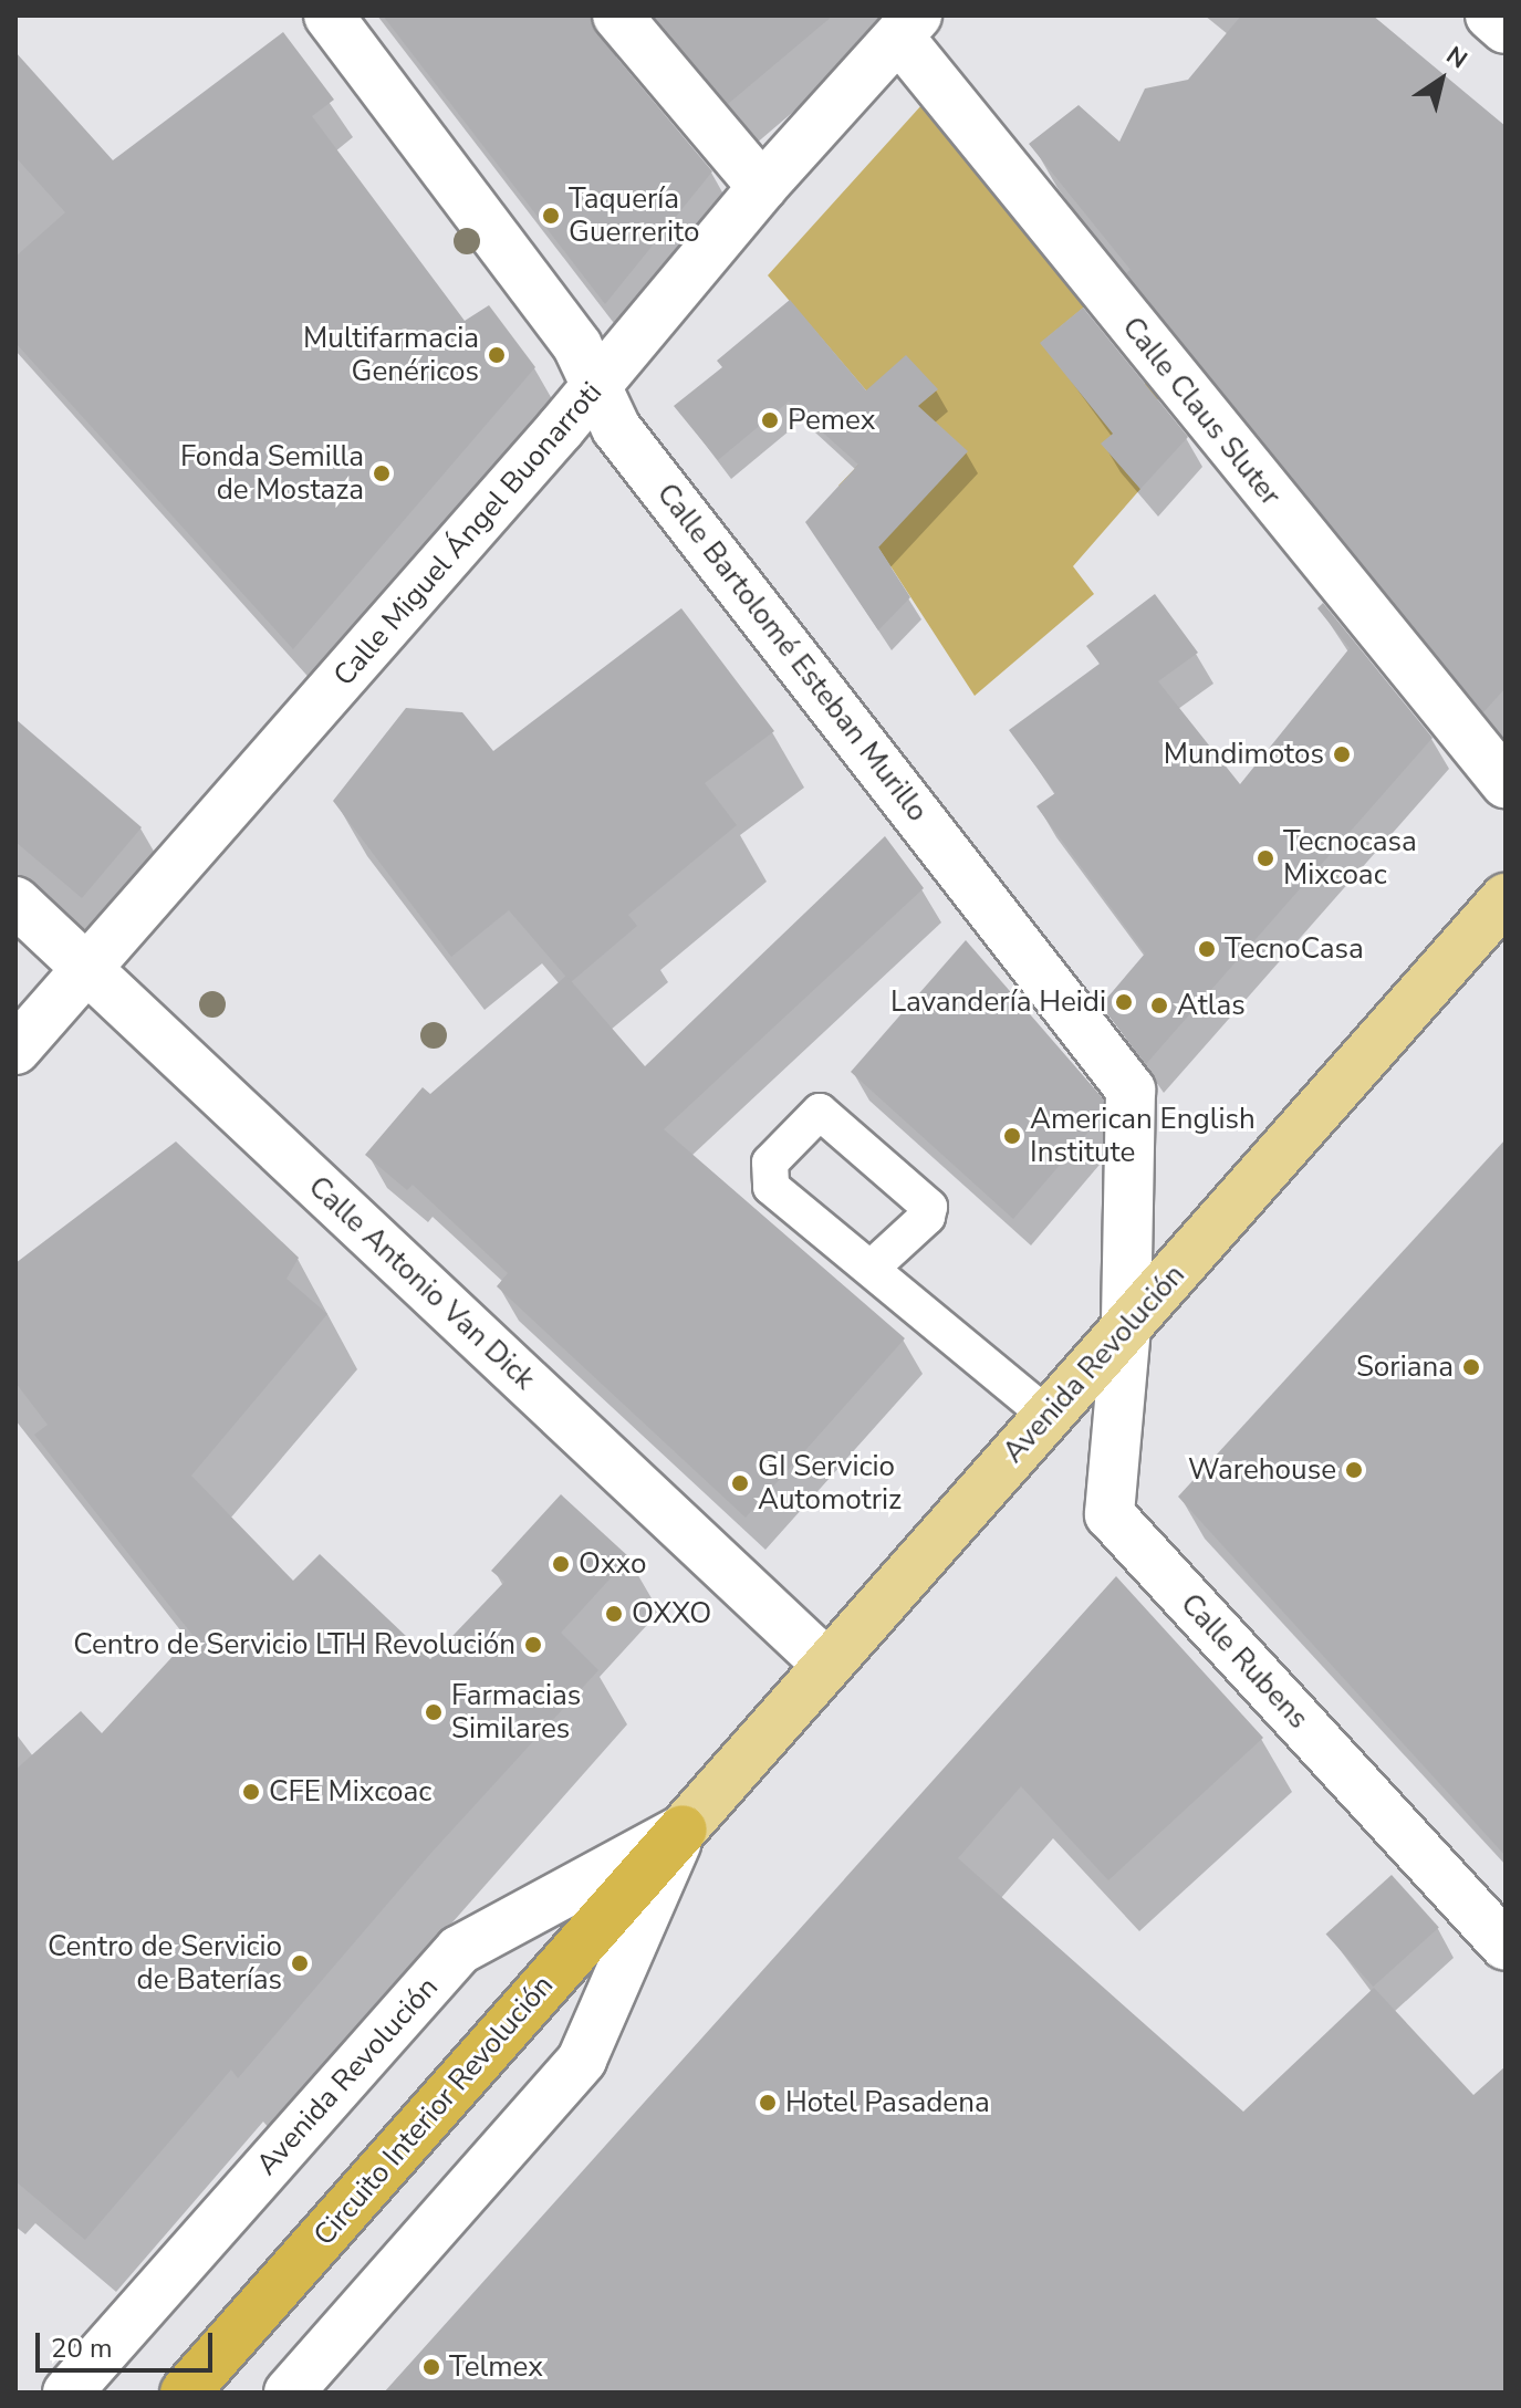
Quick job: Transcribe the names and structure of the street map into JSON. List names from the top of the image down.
{
  "streets": {
    "highway": ["Circuito Interior Revolución"],
    "main road": ["Avenida Revolución"],
    "street": [
      "Calle Claus Sluter",
      "Calle Miguel Ángel Buonarroti",
      "Calle Bartolomé Esteban Murillo",
      "Calle Antonio Van Dick",
      "Calle Rubens"
    ]
  },
  "crossings": [
    ["Calle Claus Sluter", "Calle Miguel Ángel Buonarroti"],
    ["Calle Miguel Ángel Buonarroti", "Calle Bartolomé Esteban Murillo"],
    ["Calle Miguel Ángel Buonarroti", "Calle Antonio Van Dick"],
    ["Calle Bartolomé Esteban Murillo", "Avenida Revolución"],
    ["Calle Bartolomé Esteban Murillo", "Calle Rubens"],
    ["Calle Antonio Van Dick", "Avenida Revolución"],
    ["Avenida Revolución", "Calle Rubens"],
    ["Avenida Revolución", "Circuito Interior Revolución"]
  ],
  "places": [
    "Taquería Guerrerito",
    "Multifarmacia Genéricos",
    "Pemex",
    "Fonda Semilla de Mostaza",
    "Mundimotos",
    "Tecnocasa Mixcoac",
    "TecnoCasa",
    "Lavandería Heidi",
    "Atlas",
    "American English Institute",
    "Soriana",
    "Warehouse",
    "GI Servicio Automotriz",
    "Oxxo",
    "OXXO",
    "Centro de Servicio LTH Revolución",
    "Farmacias Similares",
    "CFE Mixcoac",
    "Centro de Servicio de Baterías",
    "Hotel Pasadena",
    "Telmex"
  ],
  "scale_bar": "20 m",
  "north": "top right"
}
